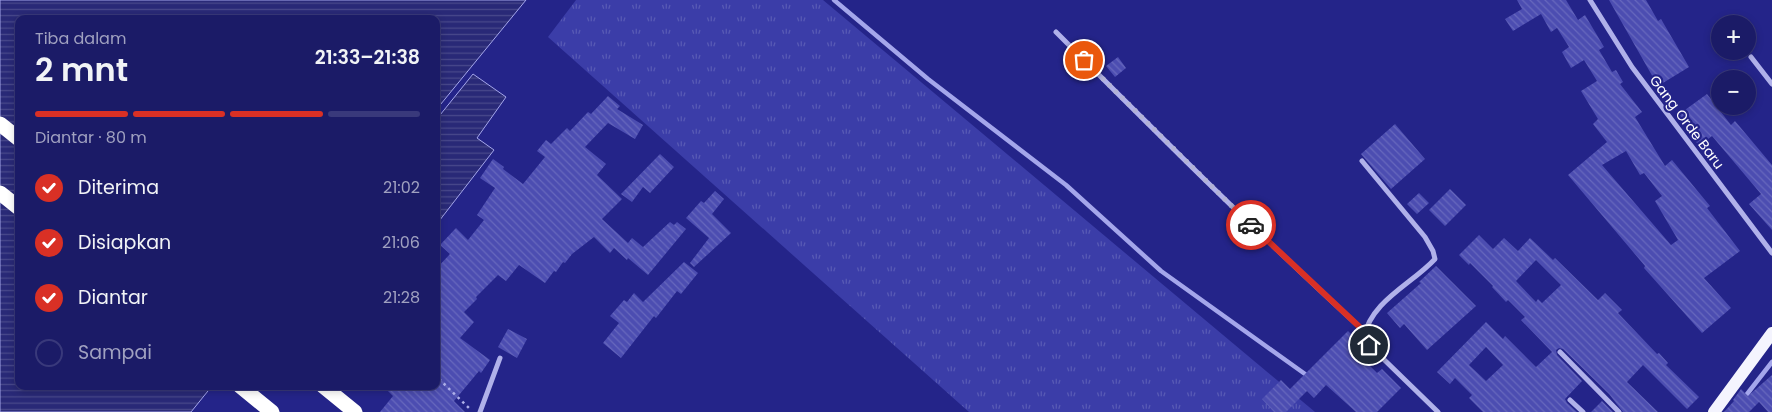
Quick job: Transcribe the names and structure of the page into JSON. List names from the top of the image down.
{
  "streets": {
    "street": ["Gang Orde Baru"]
  },
  "page": {
    "map_buttons": ["+", "−"],
    "heading": ["2 mnt", "Tiba dalam", "21:33–21:38"],
    "bar": "Diantar · 80 m",
    "list": [
      ["Diterima", "21:02"],
      ["Disiapkan", "21:06"],
      ["Diantar", "21:28"],
      "Sampai"
    ]
  }
}
